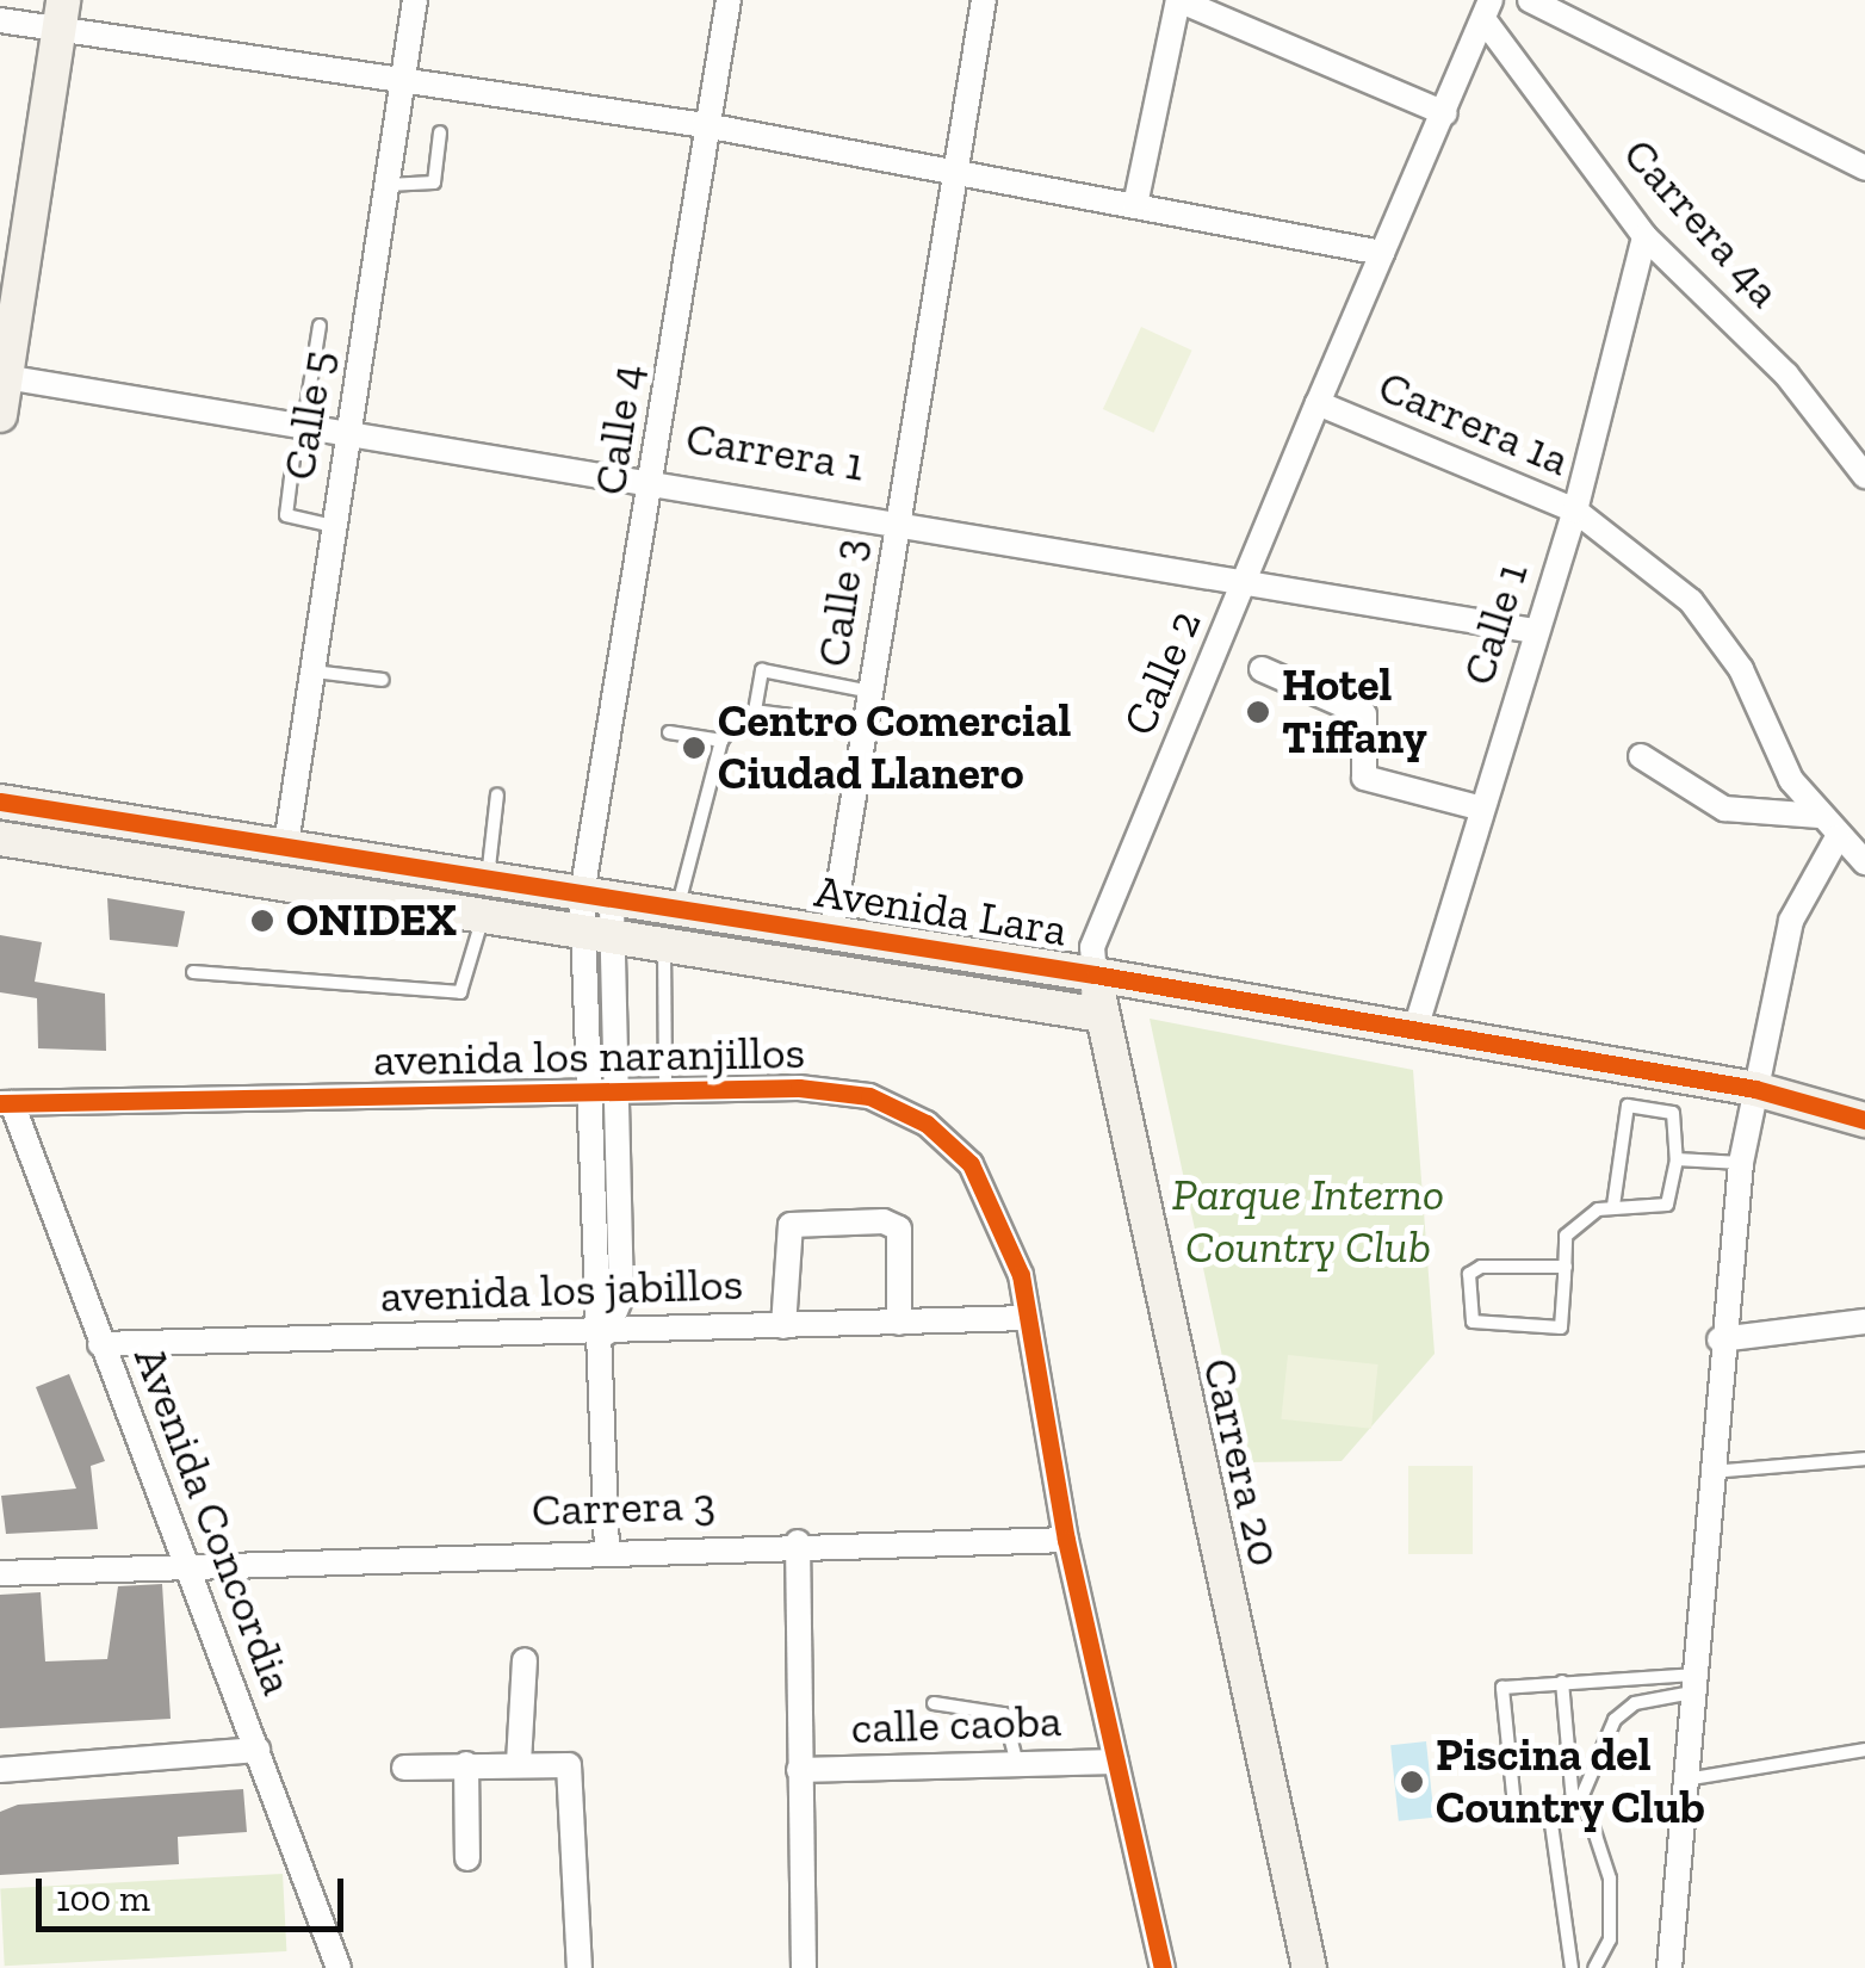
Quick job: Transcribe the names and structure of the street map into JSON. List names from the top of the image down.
{
  "streets": {
    "street": [
      "Carrera 4a",
      "Calle 5",
      "Carrera 1a",
      "Calle 4",
      "Carrera 1",
      "Calle 3",
      "Calle 1",
      "Calle 2",
      "Avenida Lara",
      "avenida los naranjillos",
      "avenida los jabillos",
      "Carrera 20",
      "Carrera 3",
      "Avenida Concordia",
      "calle caoba"
    ]
  },
  "crossings": [
    ["Carrera 4a", "Carrera 1a"],
    ["Carrera 4a", "Calle 1"],
    ["Calle 5", "Carrera 1"],
    ["Calle 5", "Avenida Lara"],
    ["Carrera 1a", "Calle 1"],
    ["Carrera 1a", "Calle 2"],
    ["Calle 4", "Carrera 1"],
    ["Calle 4", "Avenida Lara"],
    ["Calle 4", "avenida los naranjillos"],
    ["Calle 4", "avenida los jabillos"],
    ["Calle 4", "Carrera 3"],
    ["Carrera 1", "Calle 3"],
    ["Carrera 1", "Calle 1"],
    ["Carrera 1", "Calle 2"],
    ["Calle 3", "Avenida Lara"],
    ["Calle 1", "Avenida Lara"],
    ["Calle 2", "Avenida Lara"],
    ["Calle 2", "Carrera 20"],
    ["Avenida Lara", "Carrera 20"],
    ["avenida los naranjillos", "avenida los jabillos"],
    ["avenida los naranjillos", "Carrera 3"],
    ["avenida los naranjillos", "Avenida Concordia"],
    ["avenida los naranjillos", "calle caoba"],
    ["avenida los jabillos", "Avenida Concordia"],
    ["Carrera 3", "Avenida Concordia"]
  ],
  "parks": ["Parque Interno Country Club"],
  "places": [
    "Hotel Tiffany",
    "Centro Comercial Ciudad Llanero",
    "ONIDEX",
    "Piscina del Country Club"
  ],
  "scale_bar": "100 m"
}
